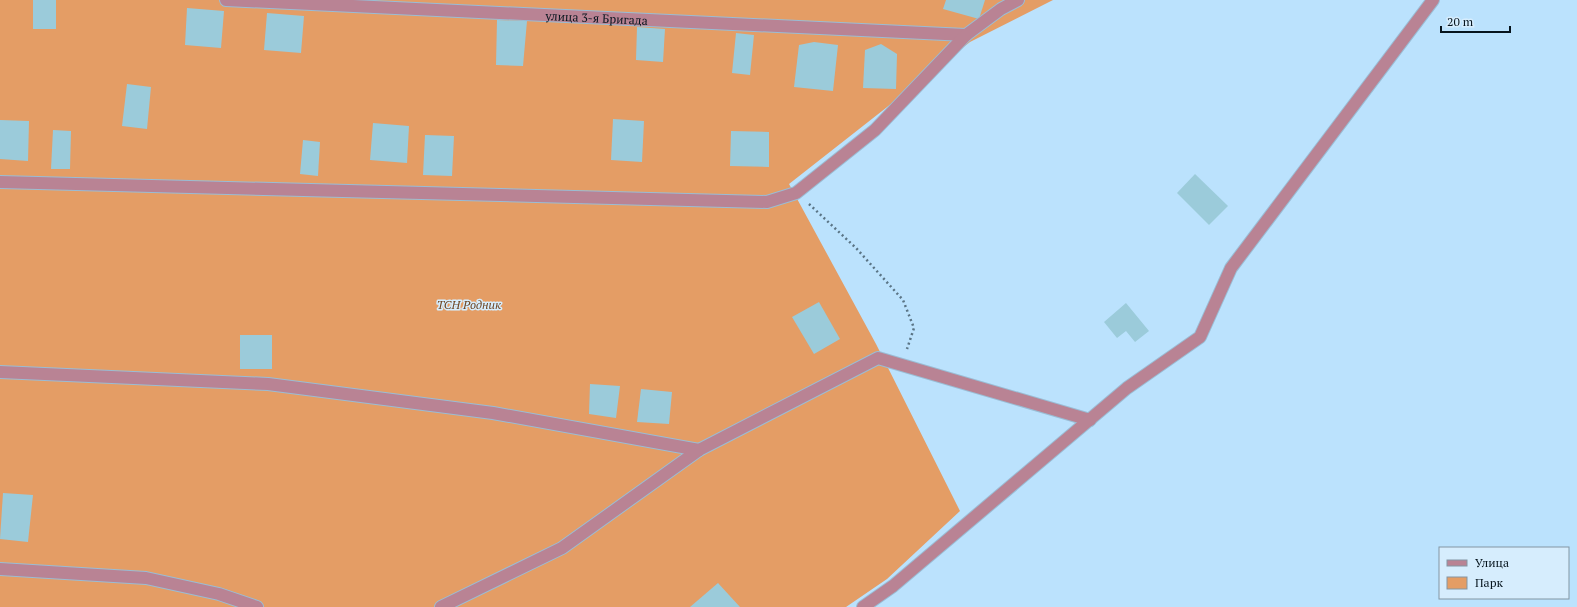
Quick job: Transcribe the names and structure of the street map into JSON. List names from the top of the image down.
{
  "streets": {
    "lane": ["улица 3-я Бригада"]
  },
  "parks": ["ТСН Родник"],
  "legend": ["Улица", "Парк"],
  "scale_bar": "20 m"
}
